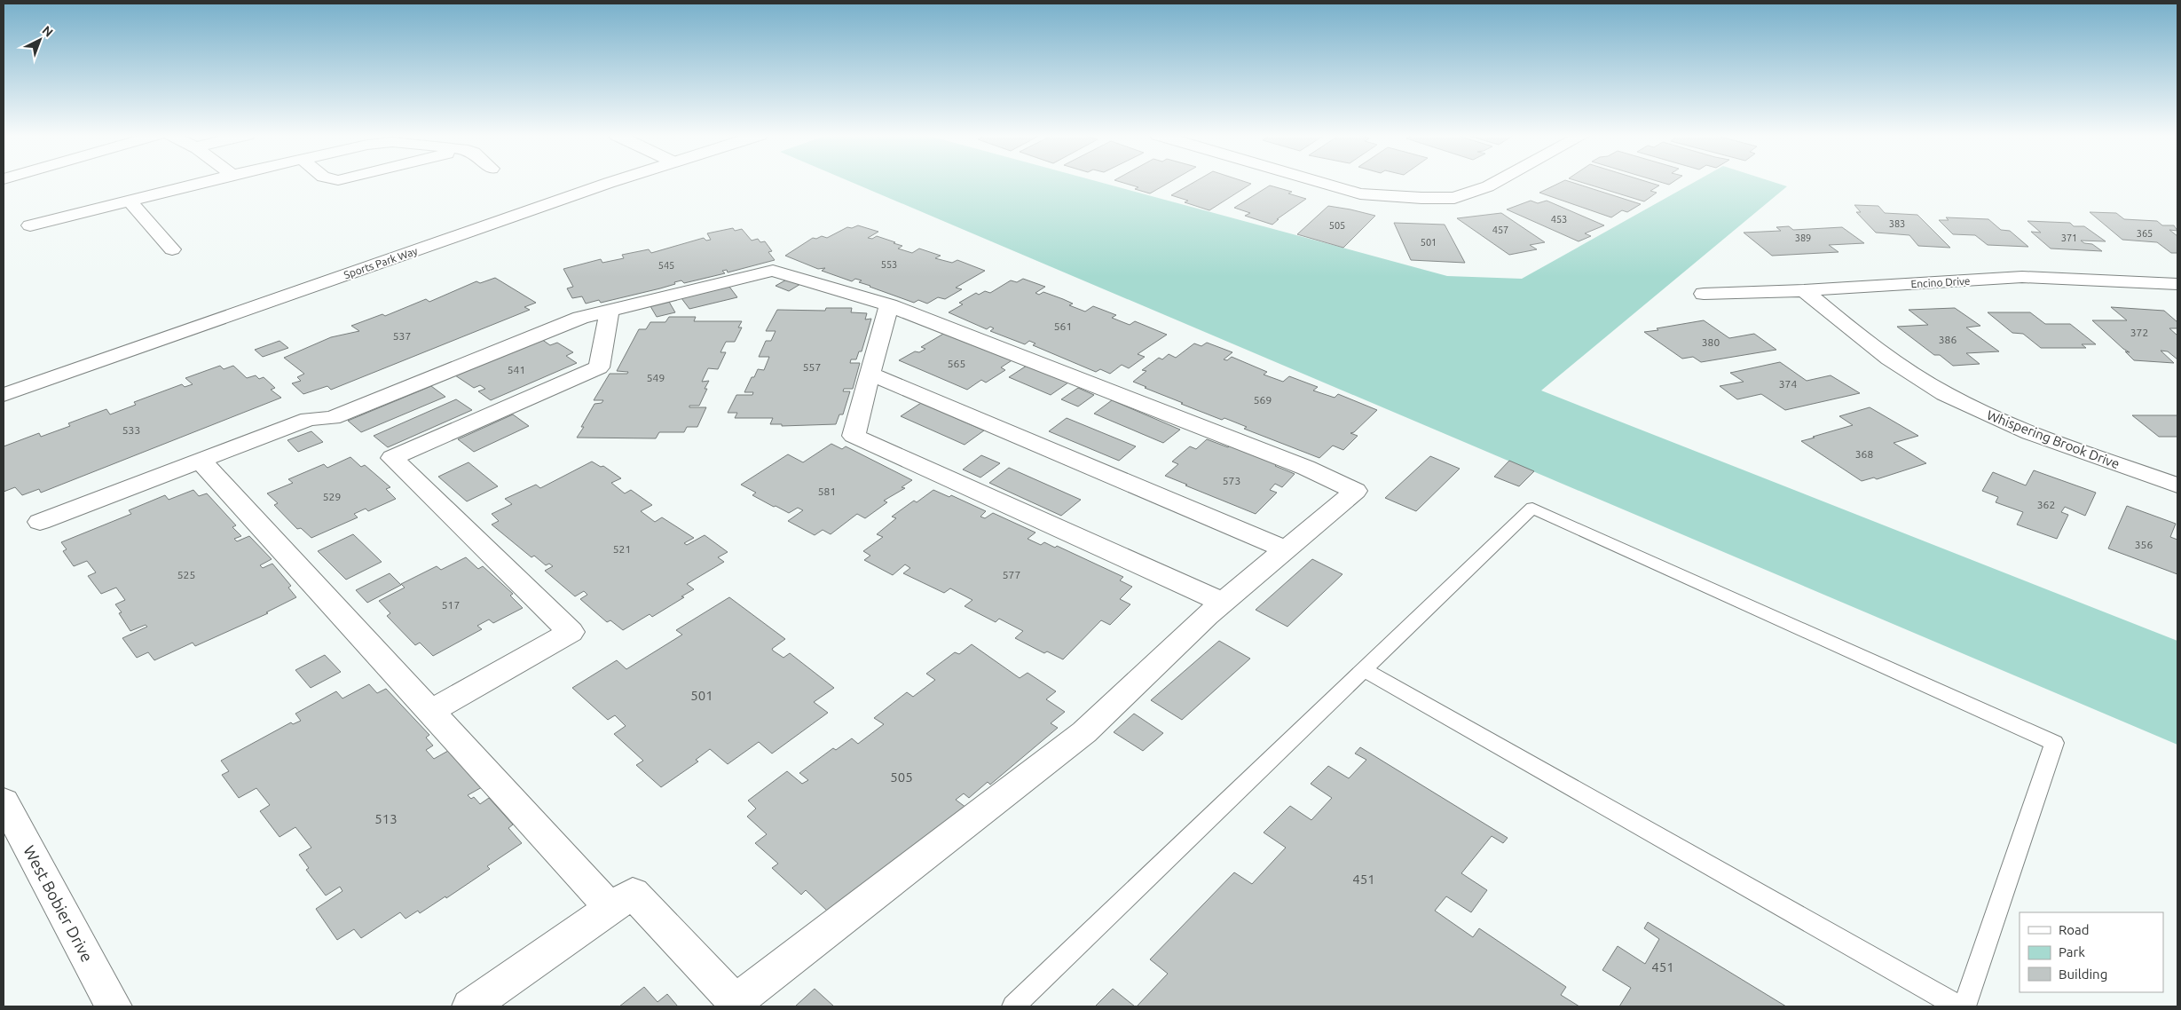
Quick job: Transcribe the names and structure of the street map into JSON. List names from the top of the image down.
{
  "streets": {
    "street": [
      "Sports Park Way",
      "Encino Drive",
      "Whispering Brook Drive",
      "West Bobier Drive"
    ]
  },
  "crossings": [
    ["Encino Drive", "Whispering Brook Drive"]
  ],
  "house_numbers": [
    "453",
    "383",
    "505",
    "457",
    "365",
    "389",
    "371",
    "501",
    "553",
    "545",
    "561",
    "372",
    "537",
    "386",
    "380",
    "565",
    "557",
    "541",
    "549",
    "374",
    "569",
    "533",
    "368",
    "573",
    "581",
    "529",
    "362",
    "356",
    "521",
    "525",
    "577",
    "517",
    "501",
    "505",
    "513",
    "451",
    "451"
  ],
  "legend": ["Road", "Park", "Building"],
  "north": "top right"
}
